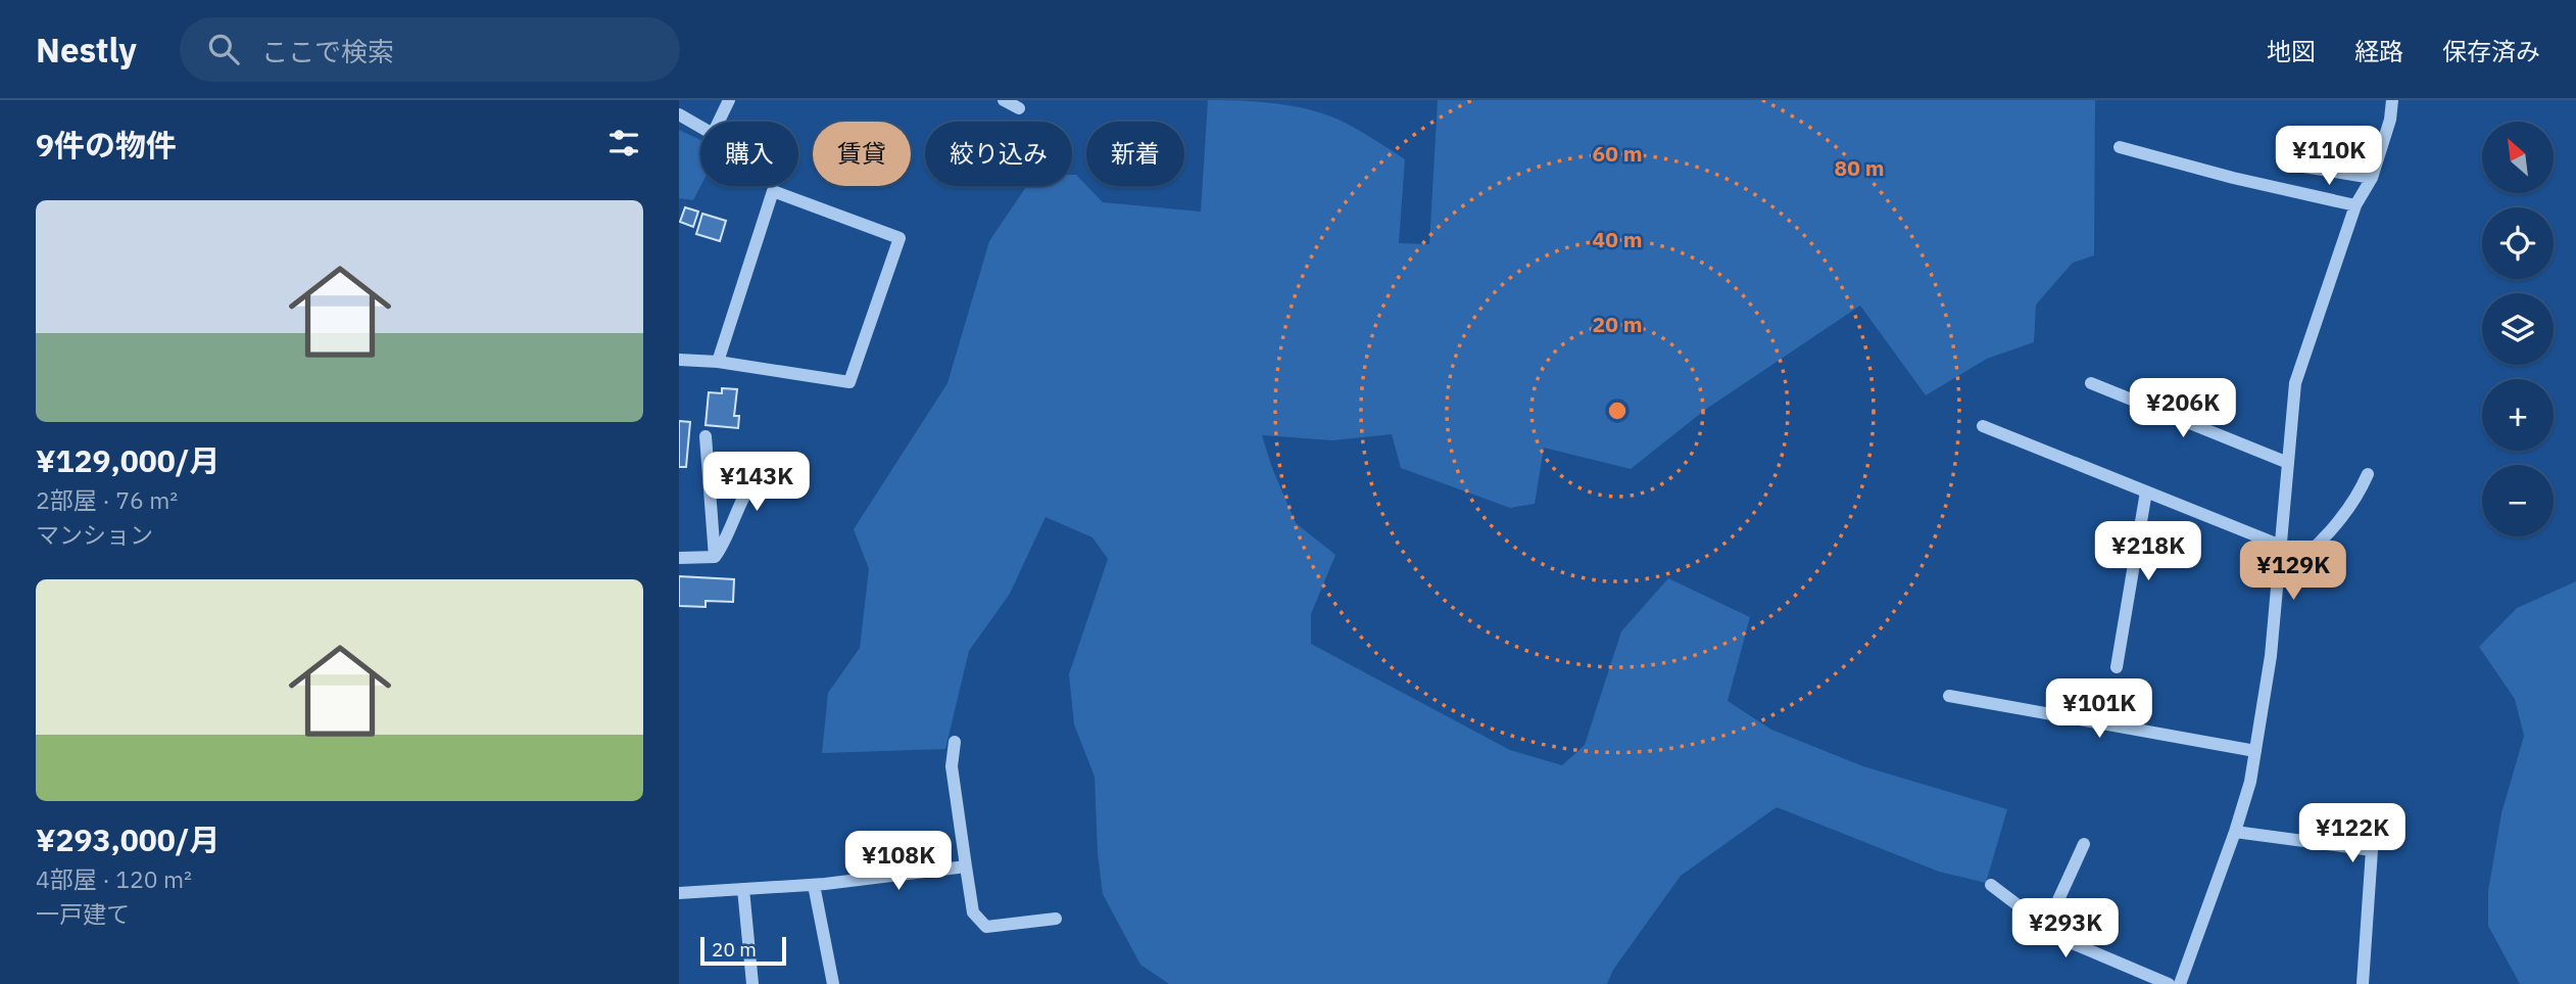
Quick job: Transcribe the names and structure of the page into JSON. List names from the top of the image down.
{
  "scale_bar": "20 m",
  "north": "top left",
  "page": {
    "header": "Nestly",
    "search": "ここで検索",
    "nav": ["地図", "経路", "保存済み"],
    "heading": "9件の物件",
    "map_buttons": ["+", "−"],
    "chip": [
      "購入",
      "賃貸",
      "絞り込み",
      "新着"
    ],
    "price": [
      "¥110K",
      "¥206K",
      "¥143K",
      "¥218K",
      "¥129K",
      "¥101K",
      "¥122K",
      "¥108K",
      "¥293K"
    ],
    "list": [
      {
        "name": "¥129,000/月",
        "note": "2部屋 · 76 m² · マンション"
      },
      {
        "name": "¥293,000/月",
        "note": "4部屋 · 120 m² · 一戸建て"
      }
    ],
    "scale": "20 m"
  },
  "rings": [
    "60 m",
    "80 m",
    "40 m",
    "20 m"
  ]
}
